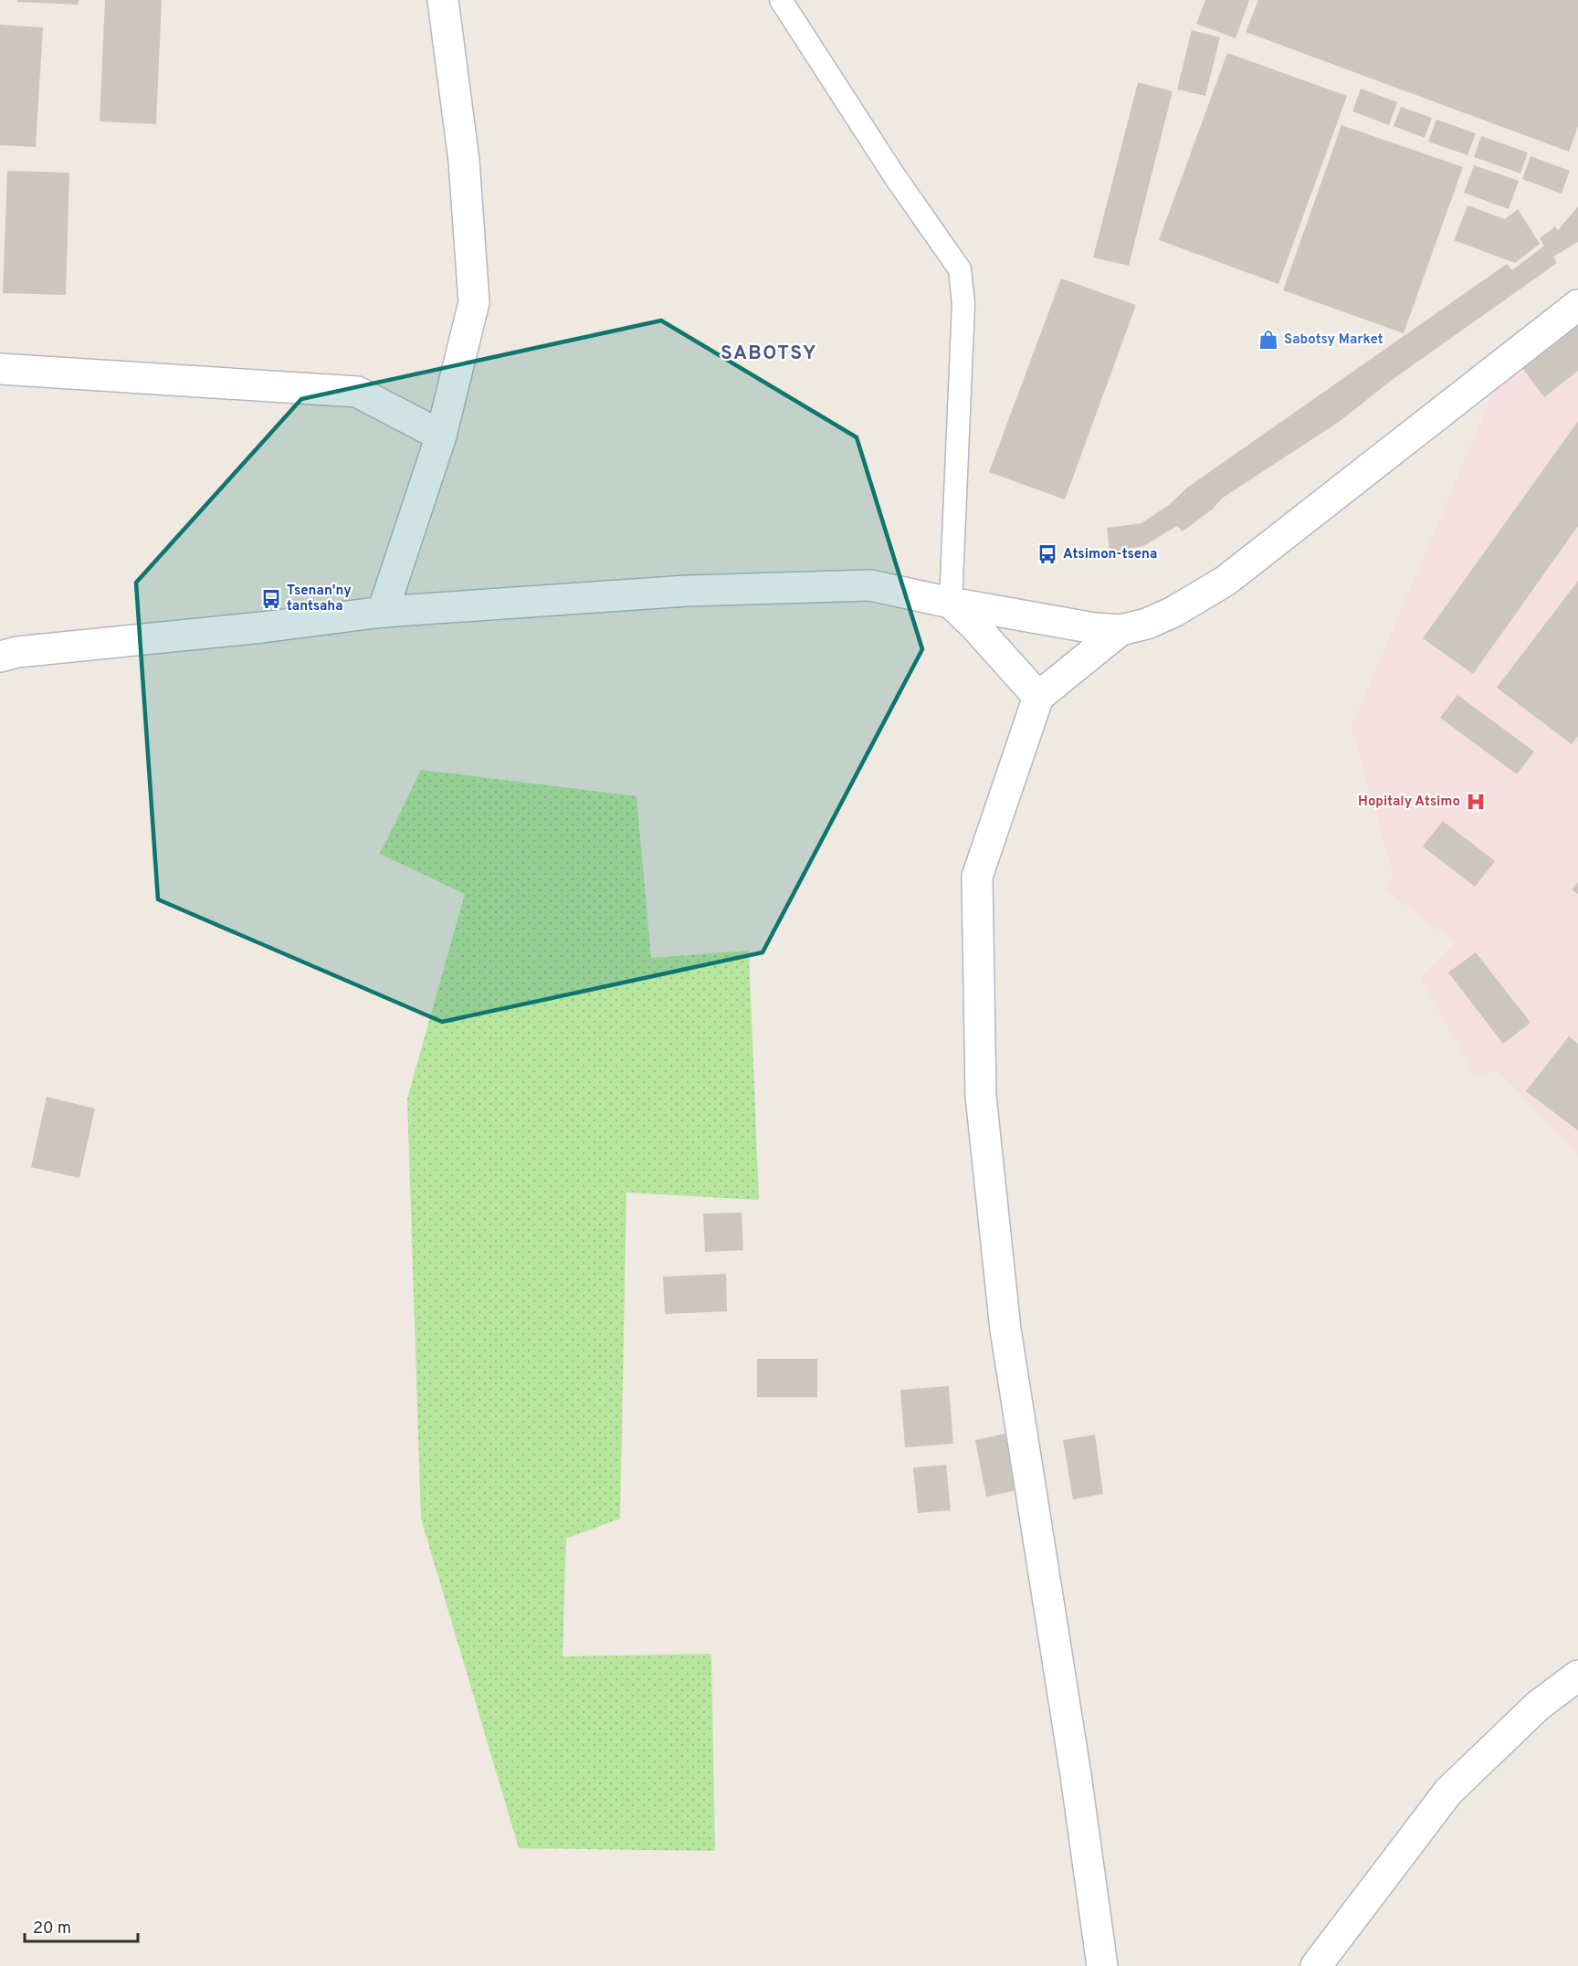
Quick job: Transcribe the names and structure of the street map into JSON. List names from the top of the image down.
{
  "districts": ["SABOTSY"],
  "places": {
    "shop": ["Sabotsy Market"],
    "bus stop": ["Atsimon-tsena", "Tsenan'ny tantsaha"],
    "hospital": ["Hopitaly Atsimo"]
  },
  "scale_bar": "20 m"
}
